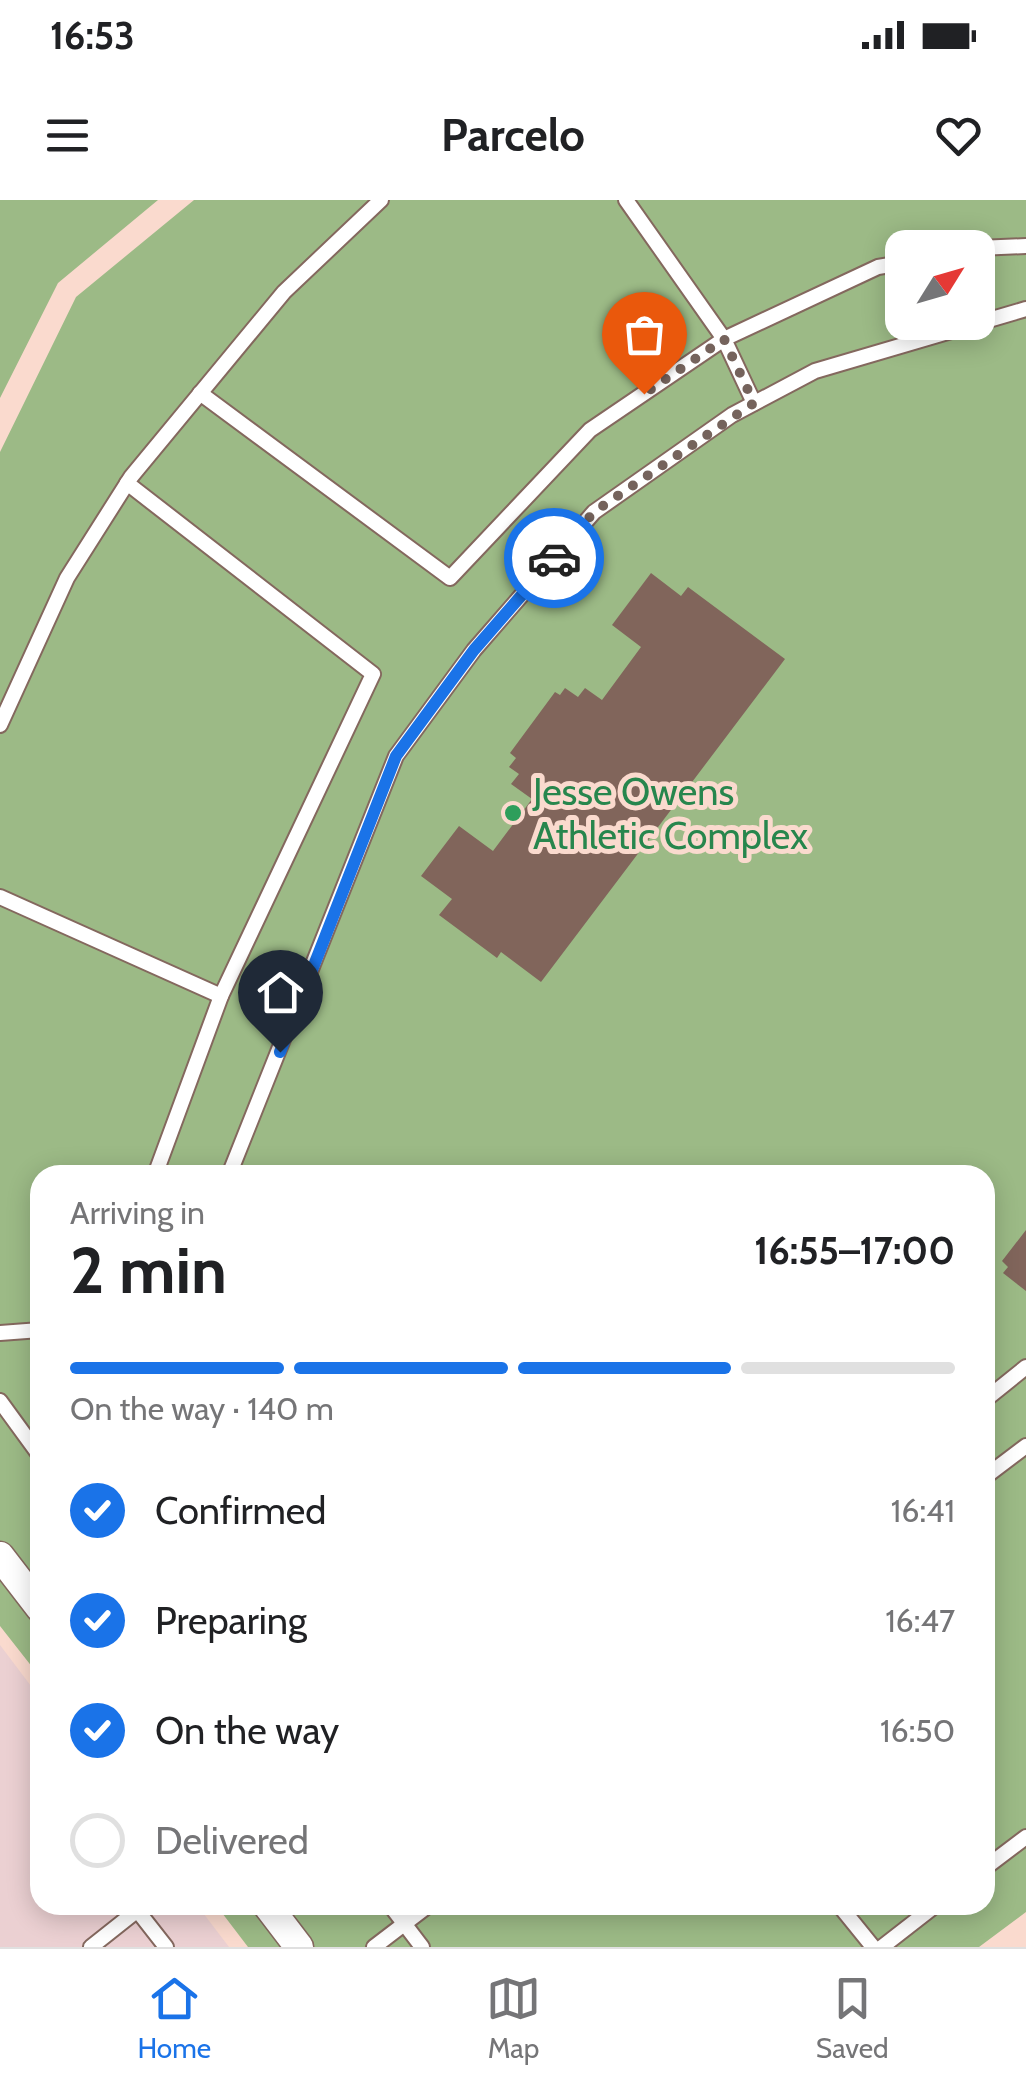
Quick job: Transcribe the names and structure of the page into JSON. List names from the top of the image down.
{
  "places": ["Jesse Owens Athletic Complex"],
  "north": "top right",
  "page": {
    "status": "16:53",
    "header": "Parcelo",
    "heading": ["2 min", "Arriving in", "16:55–17:00"],
    "bar": "On the way · 140 m",
    "list": [
      ["Confirmed", "16:41"],
      ["Preparing", "16:47"],
      ["On the way", "16:50"],
      "Delivered"
    ],
    "tabs": ["Home", "Map", "Saved"]
  }
}
